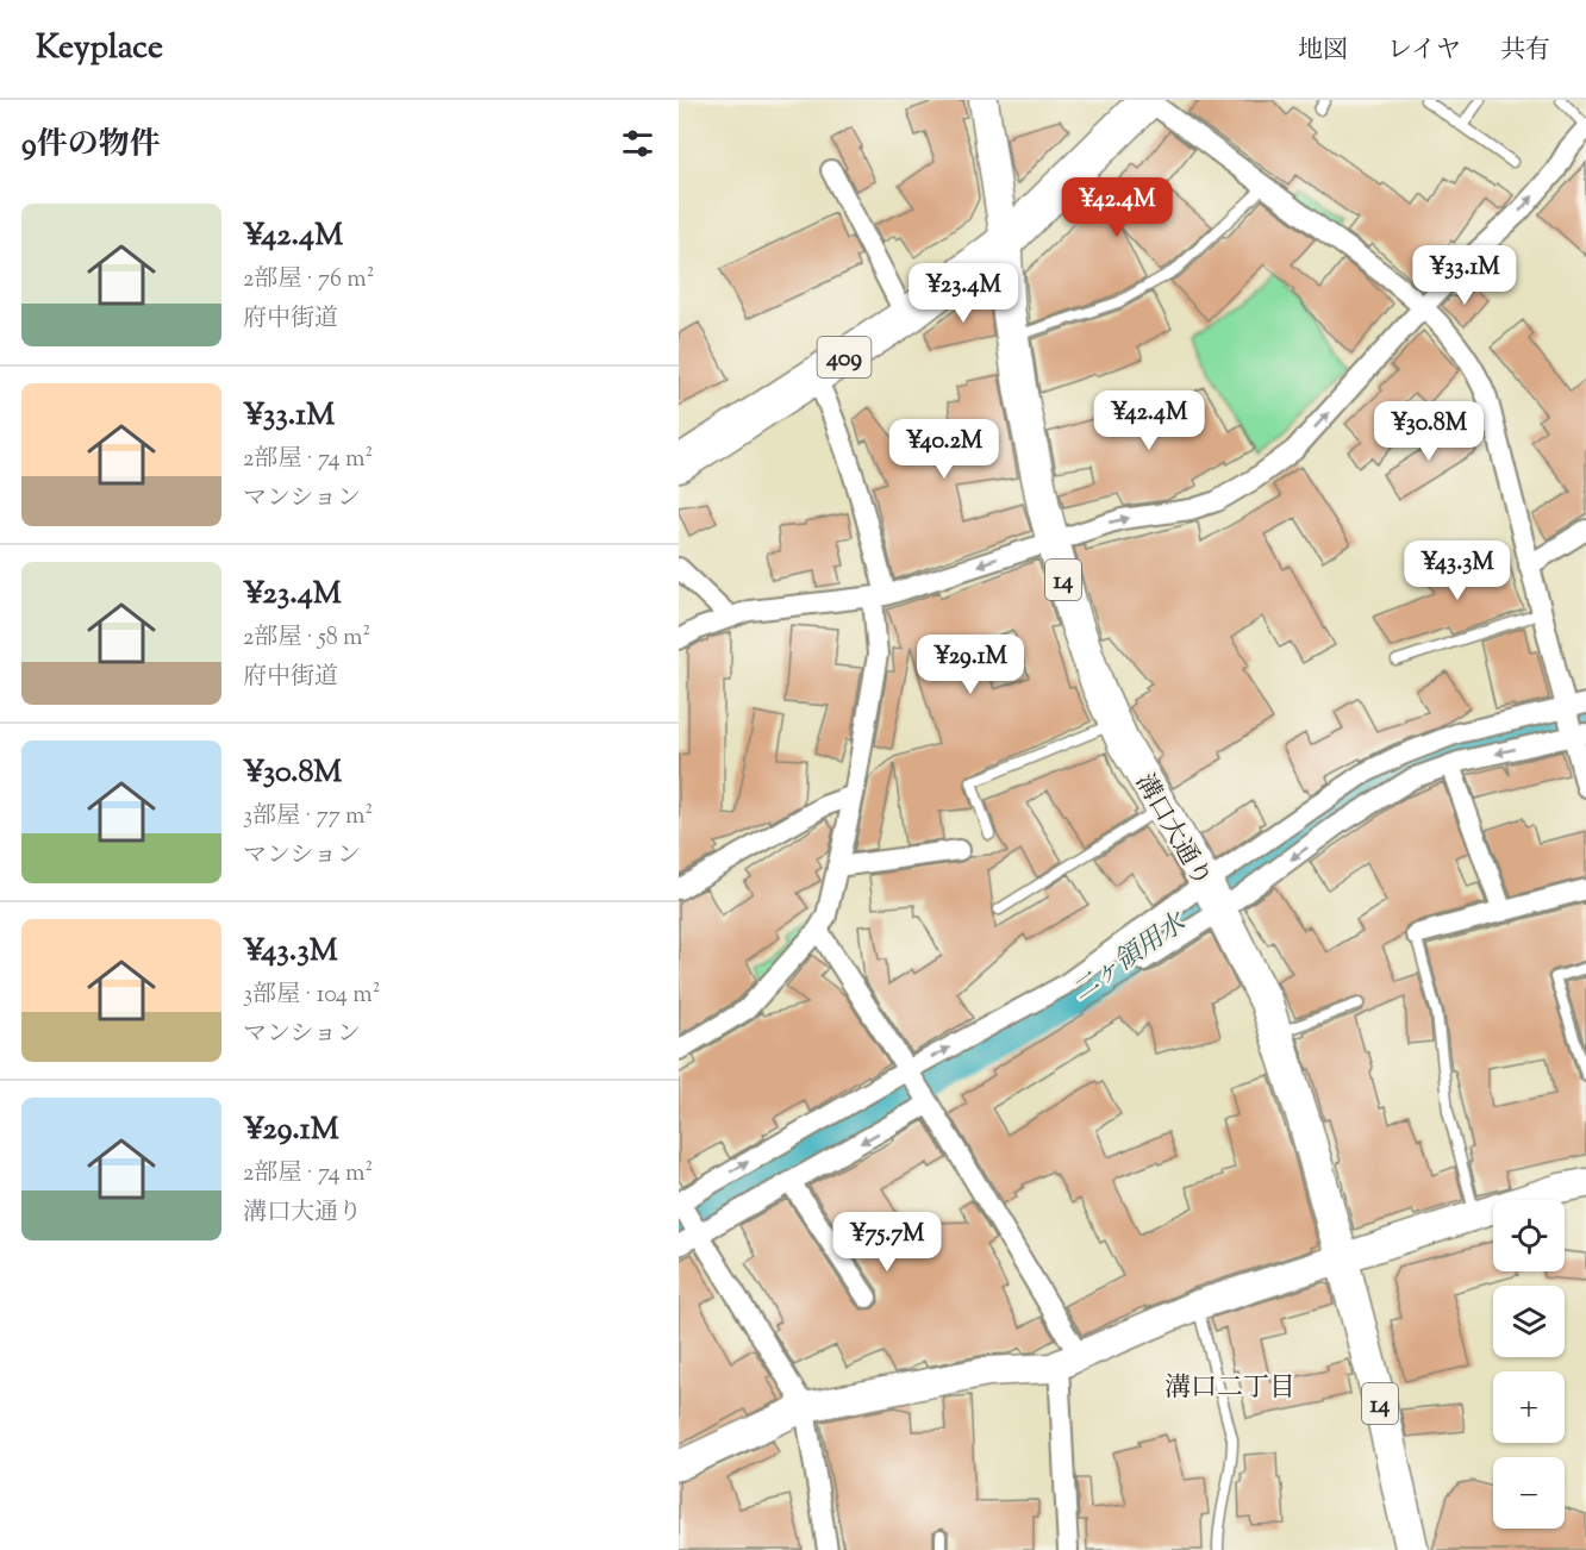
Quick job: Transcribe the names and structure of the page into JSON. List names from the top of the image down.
{
  "streets": {
    "highway": ["409"],
    "main road": ["14", "溝口大通り"]
  },
  "crossings": [
    ["409", "溝口大通り"]
  ],
  "districts": ["溝口二丁目"],
  "water": ["二ヶ領用水"],
  "page": {
    "header": "Keyplace",
    "nav": ["地図", "レイヤ", "共有"],
    "heading": "9件の物件",
    "price": [
      "¥42.4M",
      "¥33.1M",
      "¥23.4M",
      "¥42.4M",
      "¥30.8M",
      "¥40.2M",
      "¥43.3M",
      "¥29.1M",
      "¥75.7M"
    ],
    "list": [
      {
        "name": "¥42.4M",
        "note": "2部屋 · 76 m² · 府中街道"
      },
      {
        "name": "¥33.1M",
        "note": "2部屋 · 74 m² · マンション"
      },
      {
        "name": "¥23.4M",
        "note": "2部屋 · 58 m² · 府中街道"
      },
      {
        "name": "¥30.8M",
        "note": "3部屋 · 77 m² · マンション"
      },
      {
        "name": "¥43.3M",
        "note": "3部屋 · 104 m² · マンション"
      },
      {
        "name": "¥29.1M",
        "note": "2部屋 · 74 m² · 溝口大通り"
      }
    ],
    "map_buttons": ["+", "−"]
  }
}
